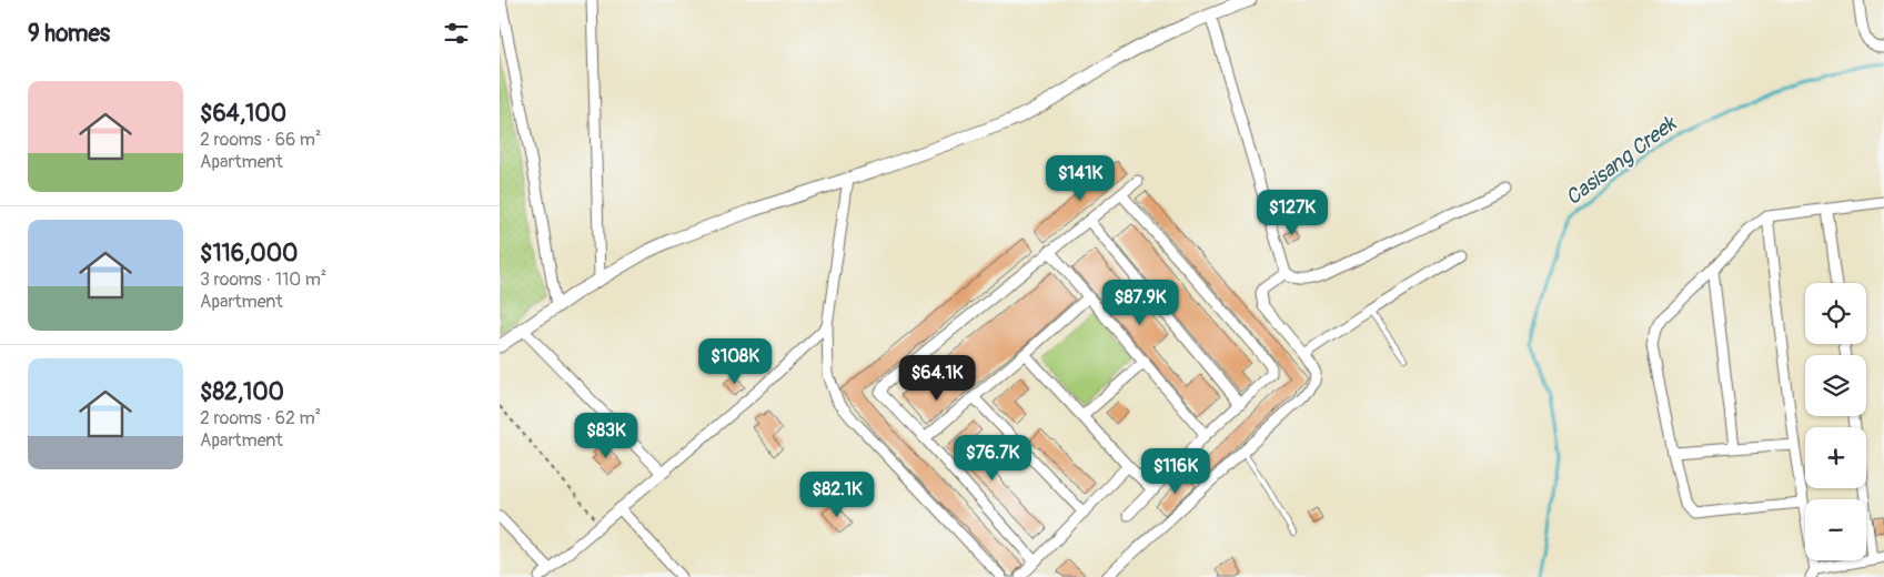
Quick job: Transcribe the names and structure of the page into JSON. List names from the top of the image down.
{
  "water": ["Casisang Creek"],
  "page": {
    "heading": "9 homes",
    "list": [
      {
        "name": "$64,100",
        "note": "2 rooms · 66 m² · Apartment"
      },
      {
        "name": "$116,000",
        "note": "3 rooms · 110 m² · Apartment"
      },
      {
        "name": "$82,100",
        "note": "2 rooms · 62 m² · Apartment"
      }
    ],
    "price": [
      "$141K",
      "$127K",
      "$87.9K",
      "$108K",
      "$64.1K",
      "$83K",
      "$76.7K",
      "$116K",
      "$82.1K"
    ],
    "map_buttons": ["+", "−"]
  }
}
